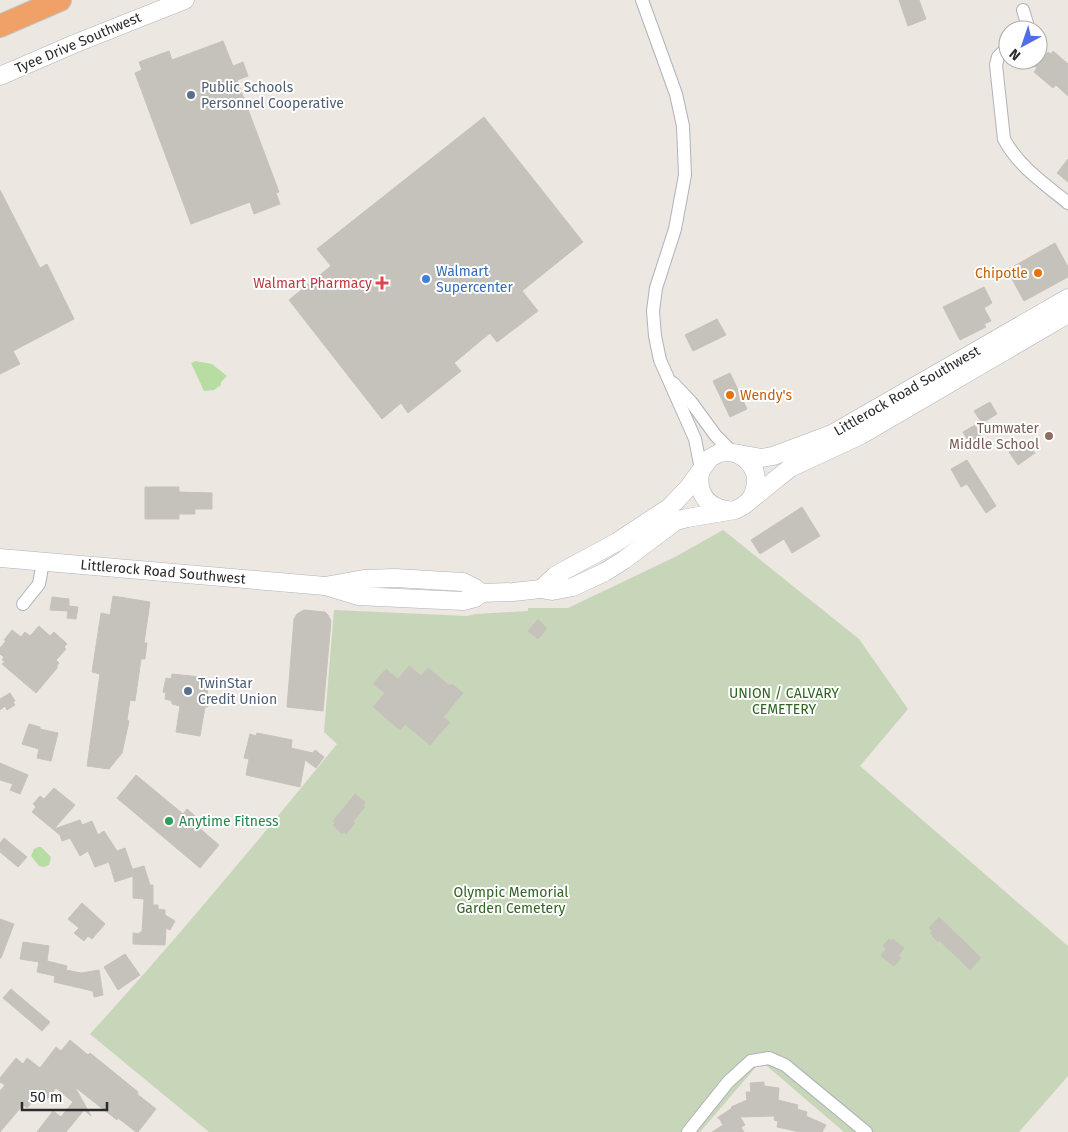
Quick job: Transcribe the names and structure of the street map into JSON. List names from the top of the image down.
{
  "streets": {
    "main road": ["Tyee Drive Southwest", "Littlerock Road Southwest"]
  },
  "parks": ["UNION / CALVARY CEMETERY", "Olympic Memorial Garden Cemetery"],
  "places": {
    "other": [
      "Public Schools Personnel Cooperative",
      "Chipotle",
      "Walmart Supercenter",
      "Wendy's",
      "Tumwater Middle School",
      "TwinStar Credit Union",
      "Anytime Fitness"
    ],
    "health": ["Walmart Pharmacy"]
  },
  "scale_bar": "50 m",
  "north": "bottom left"
}
